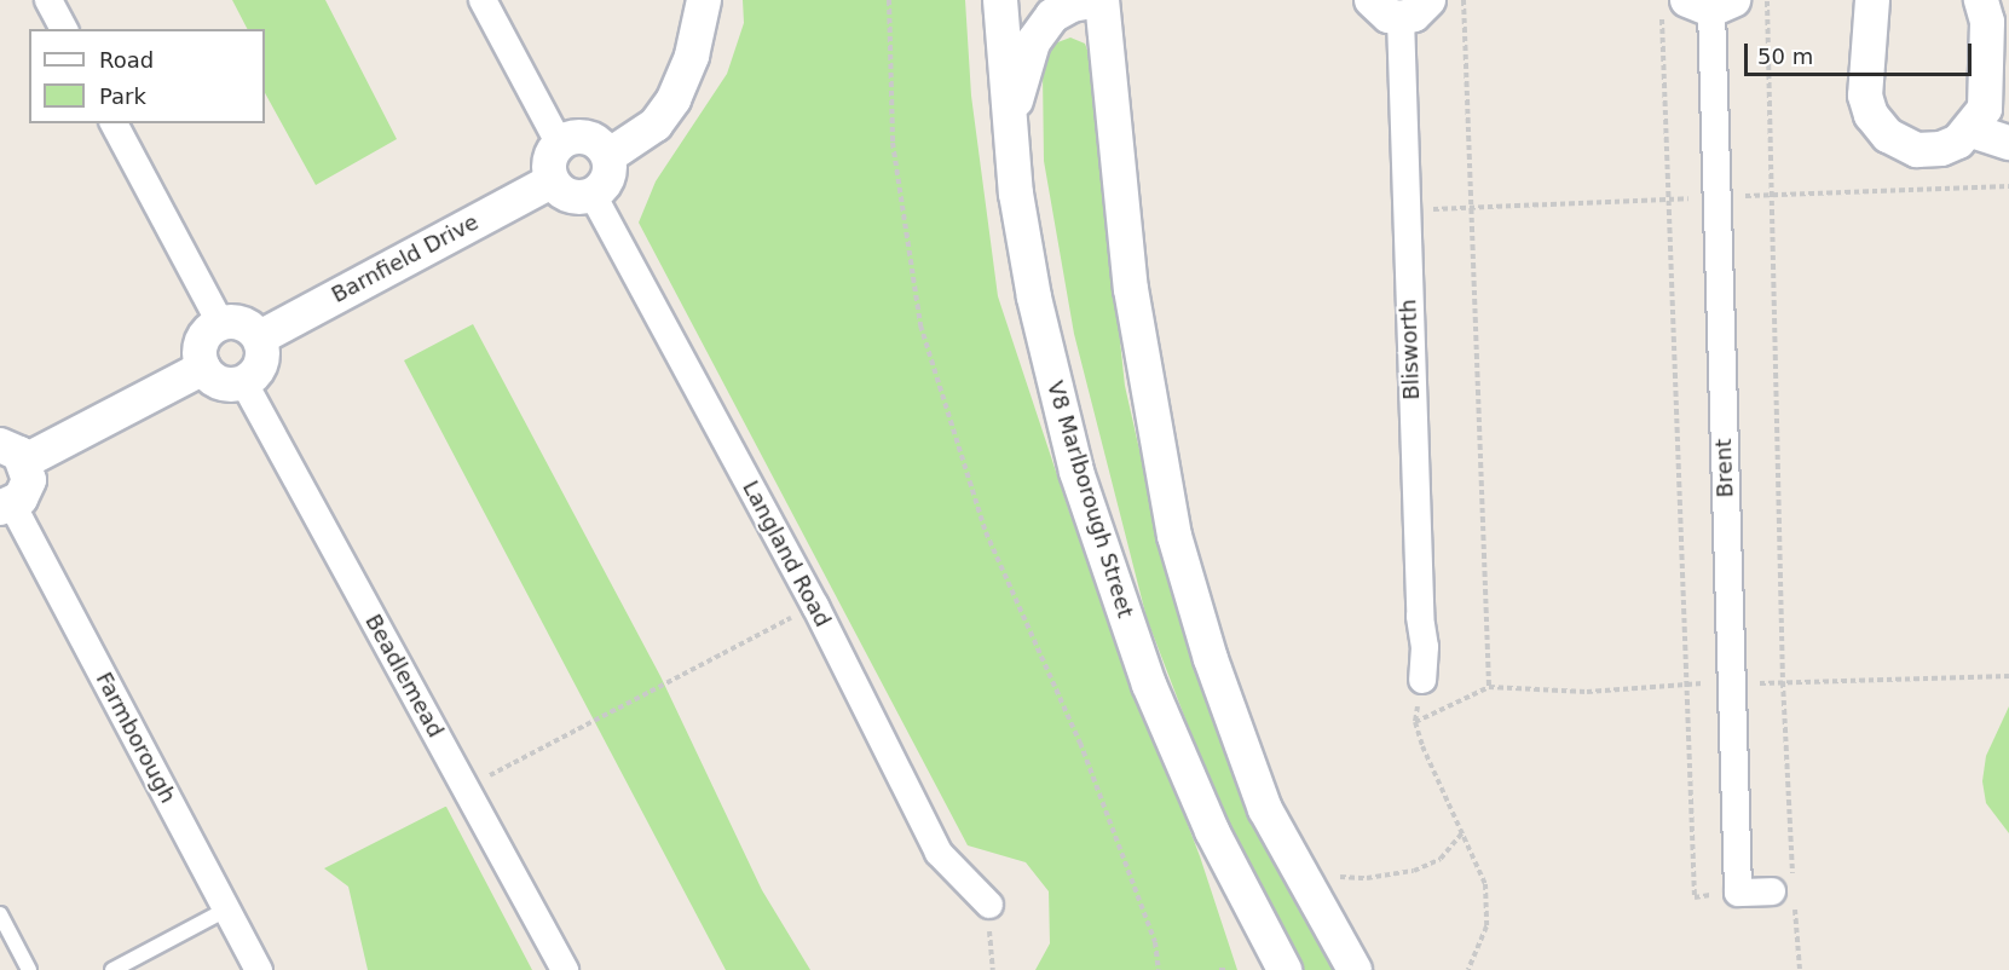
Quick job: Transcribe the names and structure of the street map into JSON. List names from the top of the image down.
{
  "streets": {
    "street": [
      "Barnfield Drive",
      "Blisworth",
      "Brent",
      "V8 Marlborough Street",
      "Langland Road",
      "Beadlemead",
      "Farmborough"
    ]
  },
  "crossings": [
    ["Barnfield Drive", "Langland Road"],
    ["Barnfield Drive", "Beadlemead"]
  ],
  "legend": ["Road", "Park"],
  "scale_bar": "50 m"
}
